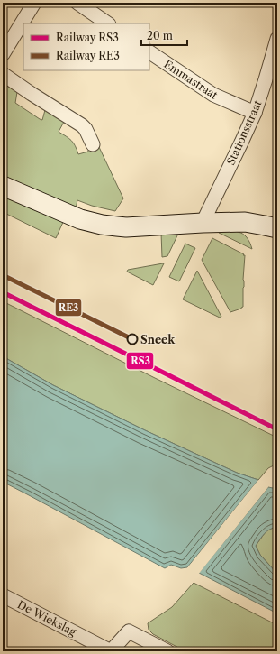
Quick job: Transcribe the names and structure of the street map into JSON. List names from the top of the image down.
{
  "streets": {
    "street": ["Emmastraat", "Stationsstraat", "De Wiekslag"]
  },
  "crossings": [
    ["Emmastraat", "Stationsstraat"]
  ],
  "places": ["Sneek"],
  "lines": ["rail line RE3", "rail line RS3"],
  "legend": ["Railway RS3", "Railway RE3"],
  "scale_bar": "20 m"
}
